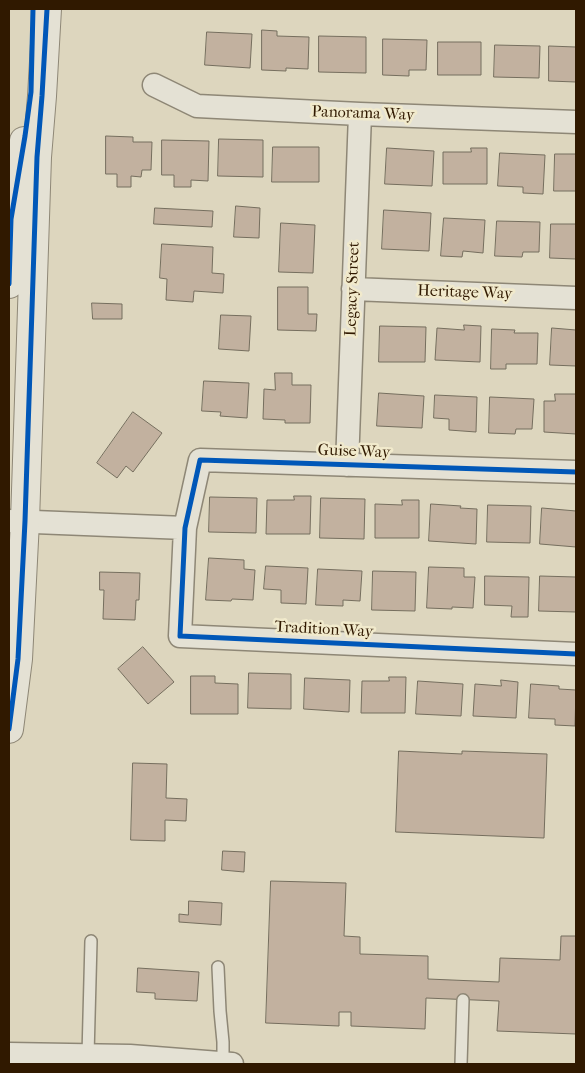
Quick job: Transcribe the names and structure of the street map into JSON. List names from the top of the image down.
{
  "streets": {
    "street": [
      "Panorama Way",
      "Legacy Street",
      "Heritage Way",
      "Guise Way",
      "Tradition Way"
    ]
  },
  "crossings": [
    ["Panorama Way", "Legacy Street"],
    ["Legacy Street", "Heritage Way"],
    ["Legacy Street", "Guise Way"],
    ["Guise Way", "Tradition Way"]
  ]
}
